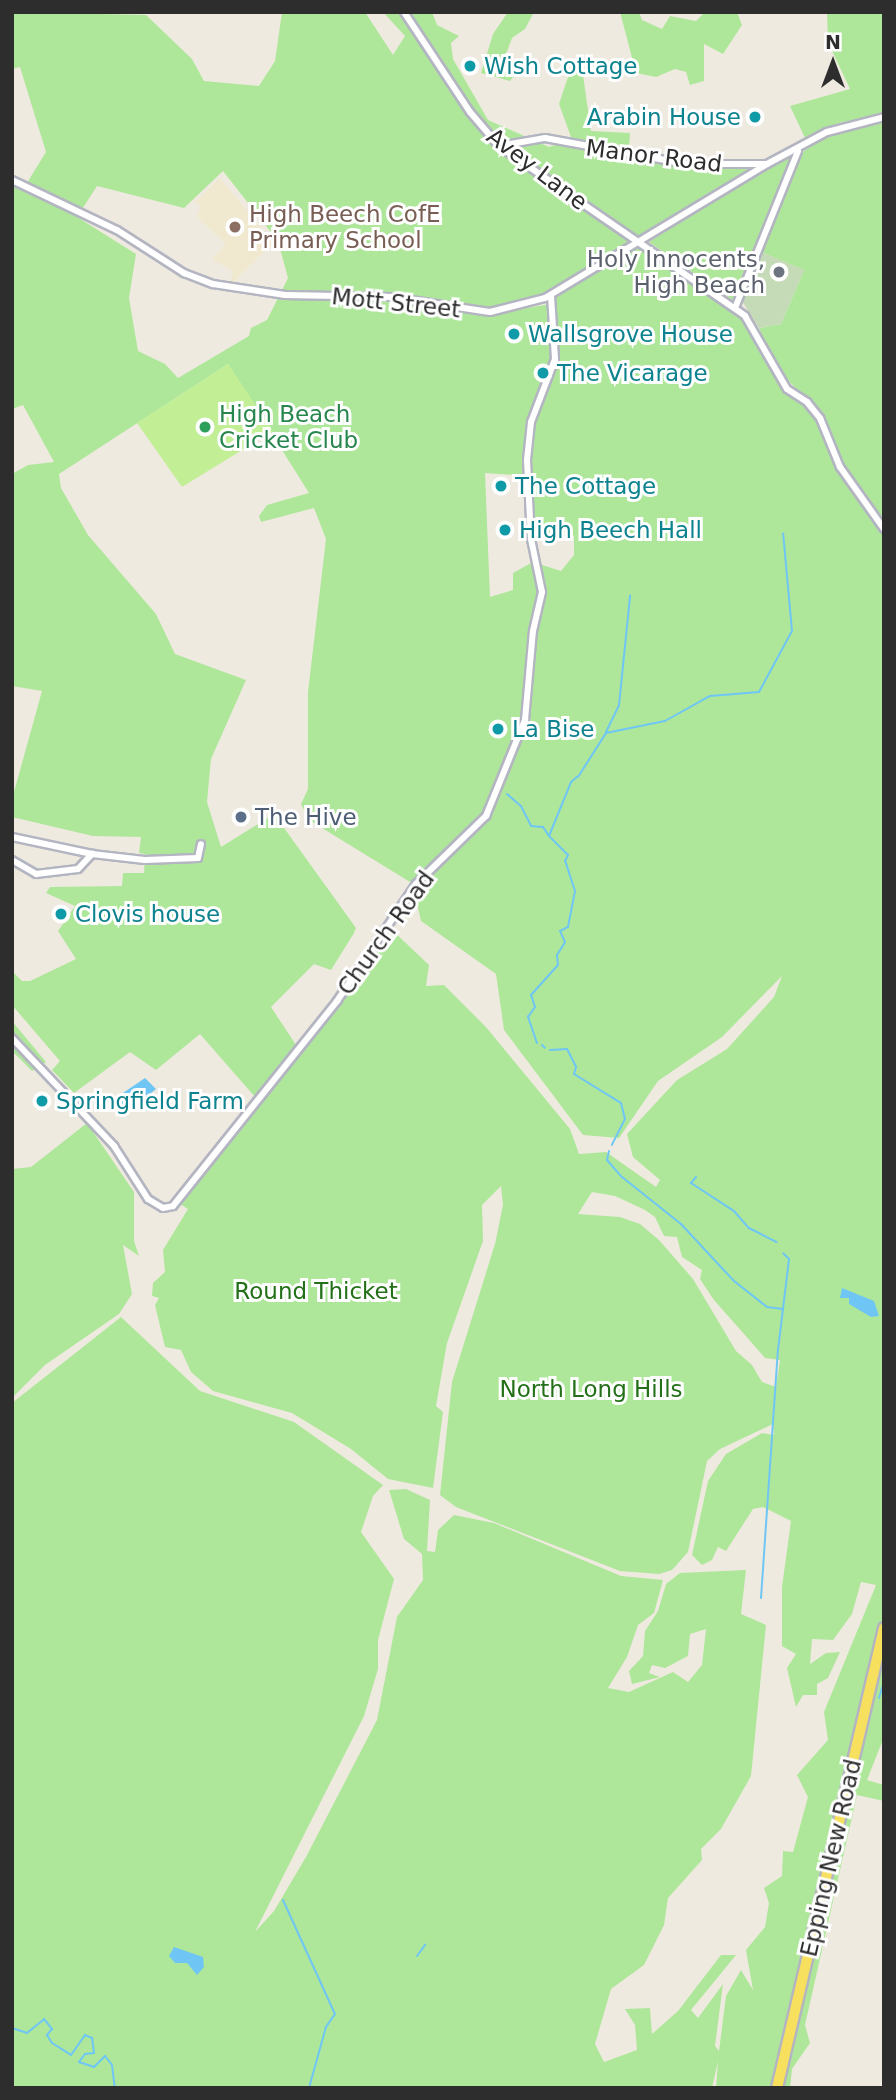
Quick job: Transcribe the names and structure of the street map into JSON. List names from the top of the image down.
{
  "streets": {
    "main road": ["Epping New Road"],
    "street": [
      "Manor Road",
      "Avey Lane",
      "Mott Street",
      "Church Road"
    ]
  },
  "crossings": [
    ["Manor Road", "Avey Lane"],
    ["Manor Road", "Mott Street"],
    ["Avey Lane", "Mott Street"],
    ["Mott Street", "Church Road"]
  ],
  "parks": ["Round Thicket", "North Long Hills"],
  "places": [
    "Wish Cottage",
    "Arabin House",
    "High Beech CofE Primary School",
    "Holy Innocents, High Beach",
    "Wallsgrove House",
    "The Vicarage",
    "High Beach Cricket Club",
    "The Cottage",
    "High Beech Hall",
    "La Bise",
    "The Hive",
    "Clovis house",
    "Springfield Farm"
  ],
  "north": "top"
}
